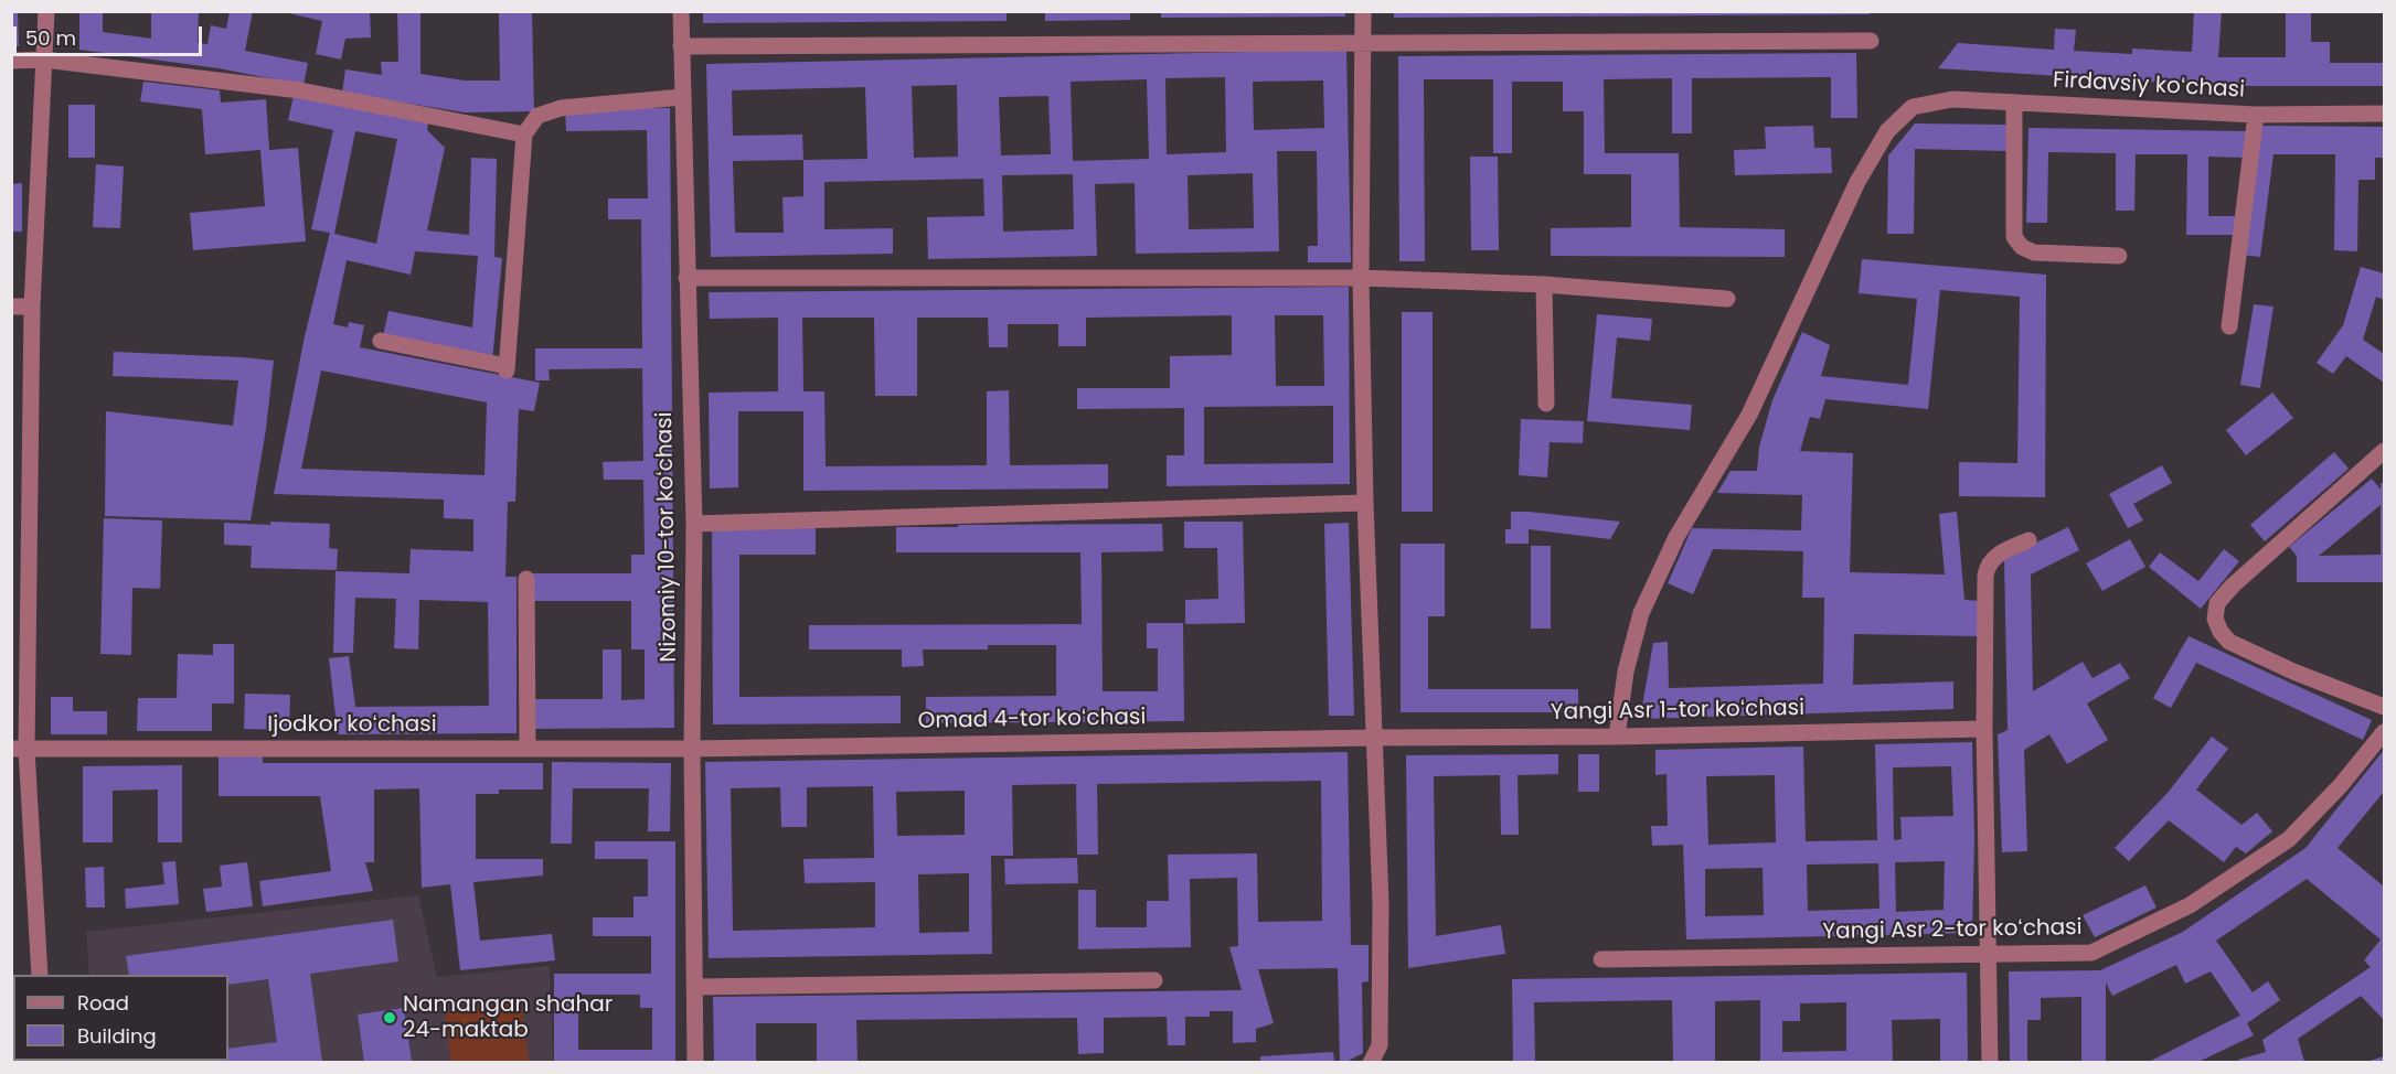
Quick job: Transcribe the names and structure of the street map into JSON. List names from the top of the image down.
{
  "streets": {
    "street": [
      "Firdavsiy koʻchasi",
      "Nizomiy 10-tor koʻchasi",
      "Yangi Asr 1-tor koʻchasi",
      "Omad 4-tor koʻchasi",
      "Ijodkor koʻchasi",
      "Yangi Asr 2-tor koʻchasi"
    ]
  },
  "crossings": [
    ["Firdavsiy koʻchasi", "Yangi Asr 1-tor koʻchasi"],
    ["Nizomiy 10-tor koʻchasi", "Omad 4-tor koʻchasi"],
    ["Nizomiy 10-tor koʻchasi", "Ijodkor koʻchasi"],
    ["Yangi Asr 1-tor koʻchasi", "Omad 4-tor koʻchasi"],
    ["Omad 4-tor koʻchasi", "Ijodkor koʻchasi"]
  ],
  "places": ["Namangan shahar 24-maktab"],
  "legend": ["Road", "Building"],
  "scale_bar": "50 m"
}
